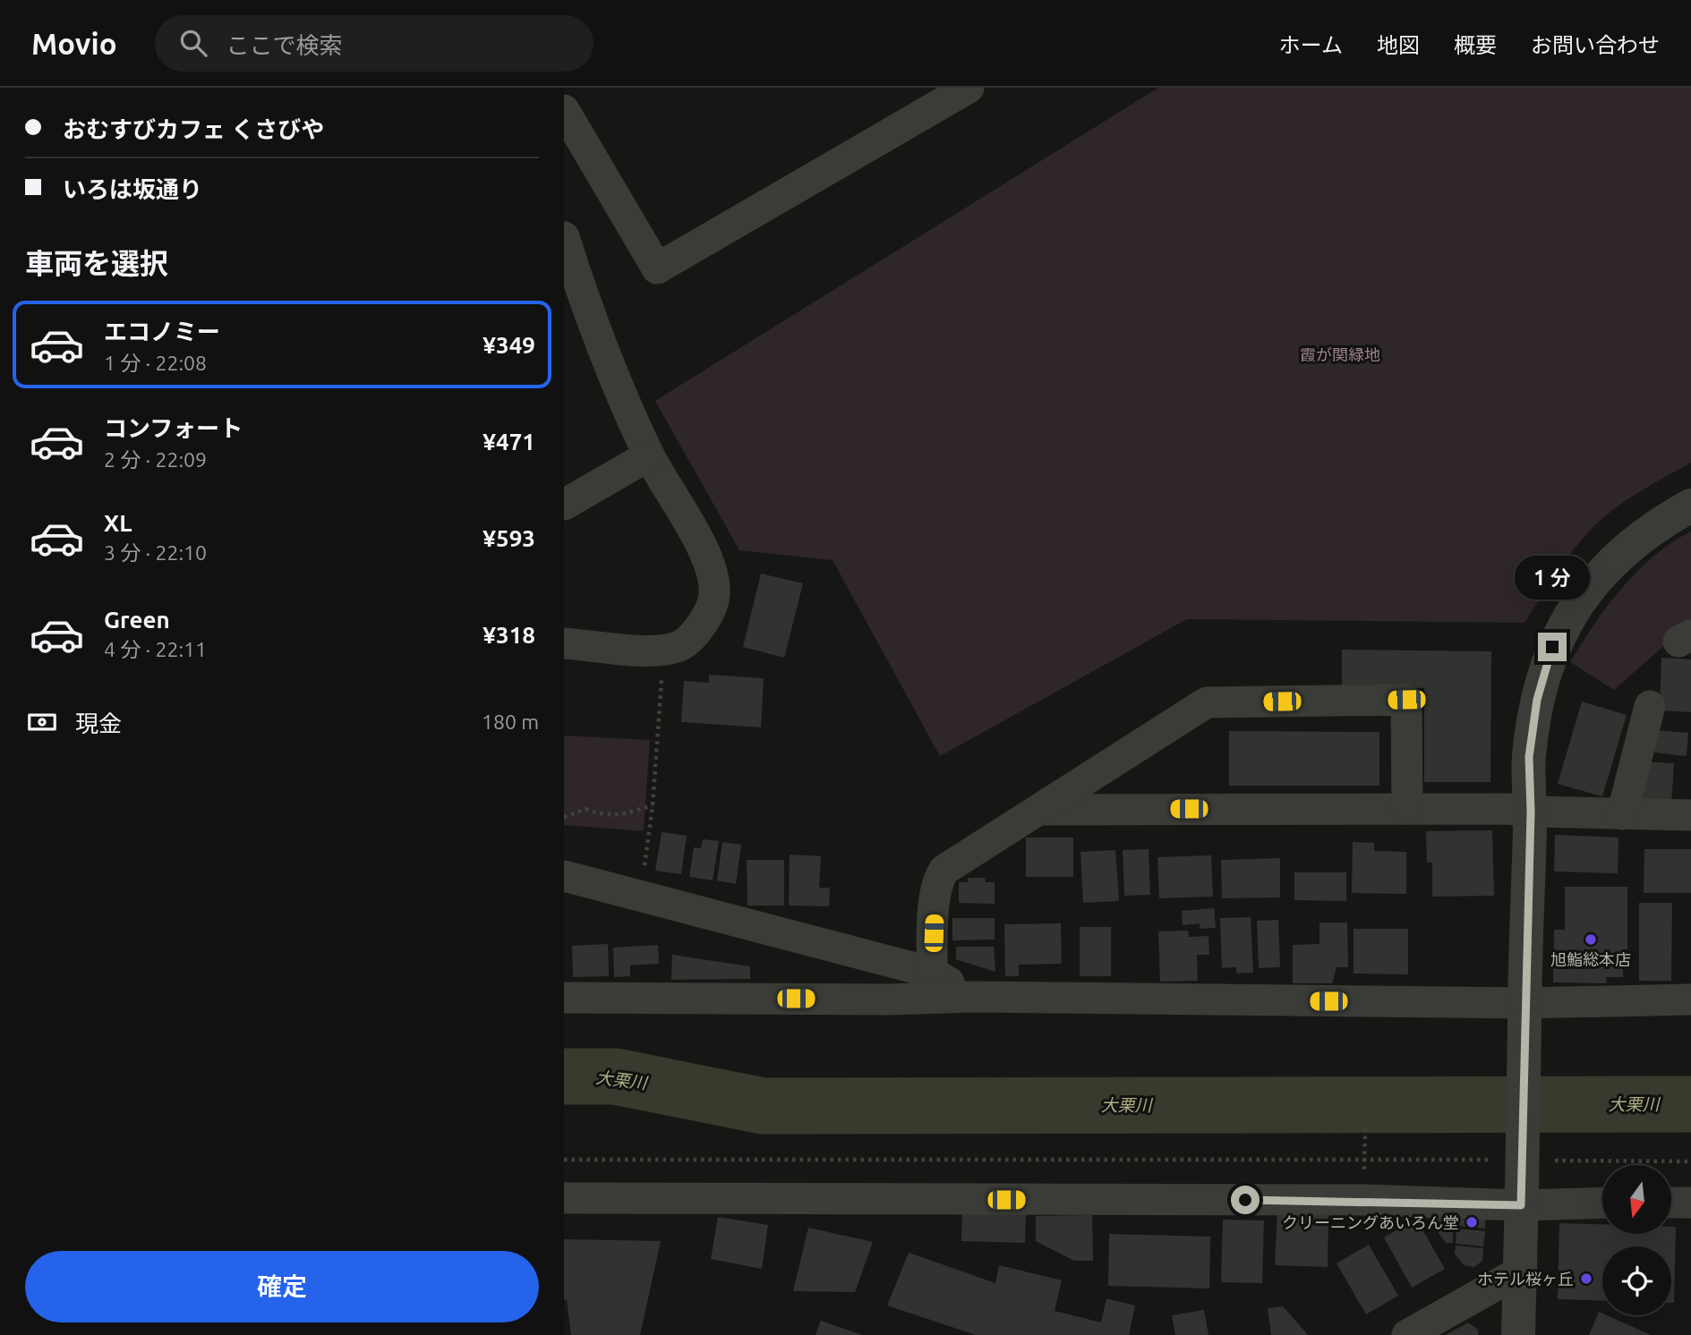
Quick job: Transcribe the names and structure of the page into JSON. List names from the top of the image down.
{
  "water": ["大栗川"],
  "parks": ["霞が関緑地"],
  "places": ["旭鮨総本店", "クリーニングあいろん堂", "ホテル桜ヶ丘"],
  "north": "bottom",
  "page": {
    "header": "Movio",
    "search": "ここで検索",
    "nav": [
      "ホーム",
      "地図",
      "概要",
      "お問い合わせ"
    ],
    "banner": ["おむすびカフェ くさびや", "いろは坂通り"],
    "heading": "車両を選択",
    "list": [
      {
        "name": "エコノミー",
        "note": "1 分 · 22:08",
        "value": "¥349"
      },
      {
        "name": "コンフォート",
        "note": "2 分 · 22:09",
        "value": "¥471"
      },
      {
        "name": "XL",
        "note": "3 分 · 22:10",
        "value": "¥593"
      },
      {
        "name": "Green",
        "note": "4 分 · 22:11",
        "value": "¥318"
      }
    ],
    "bubble": "1 分",
    "pay": ["現金", "180 m"],
    "buttons": "確定"
  }
}
